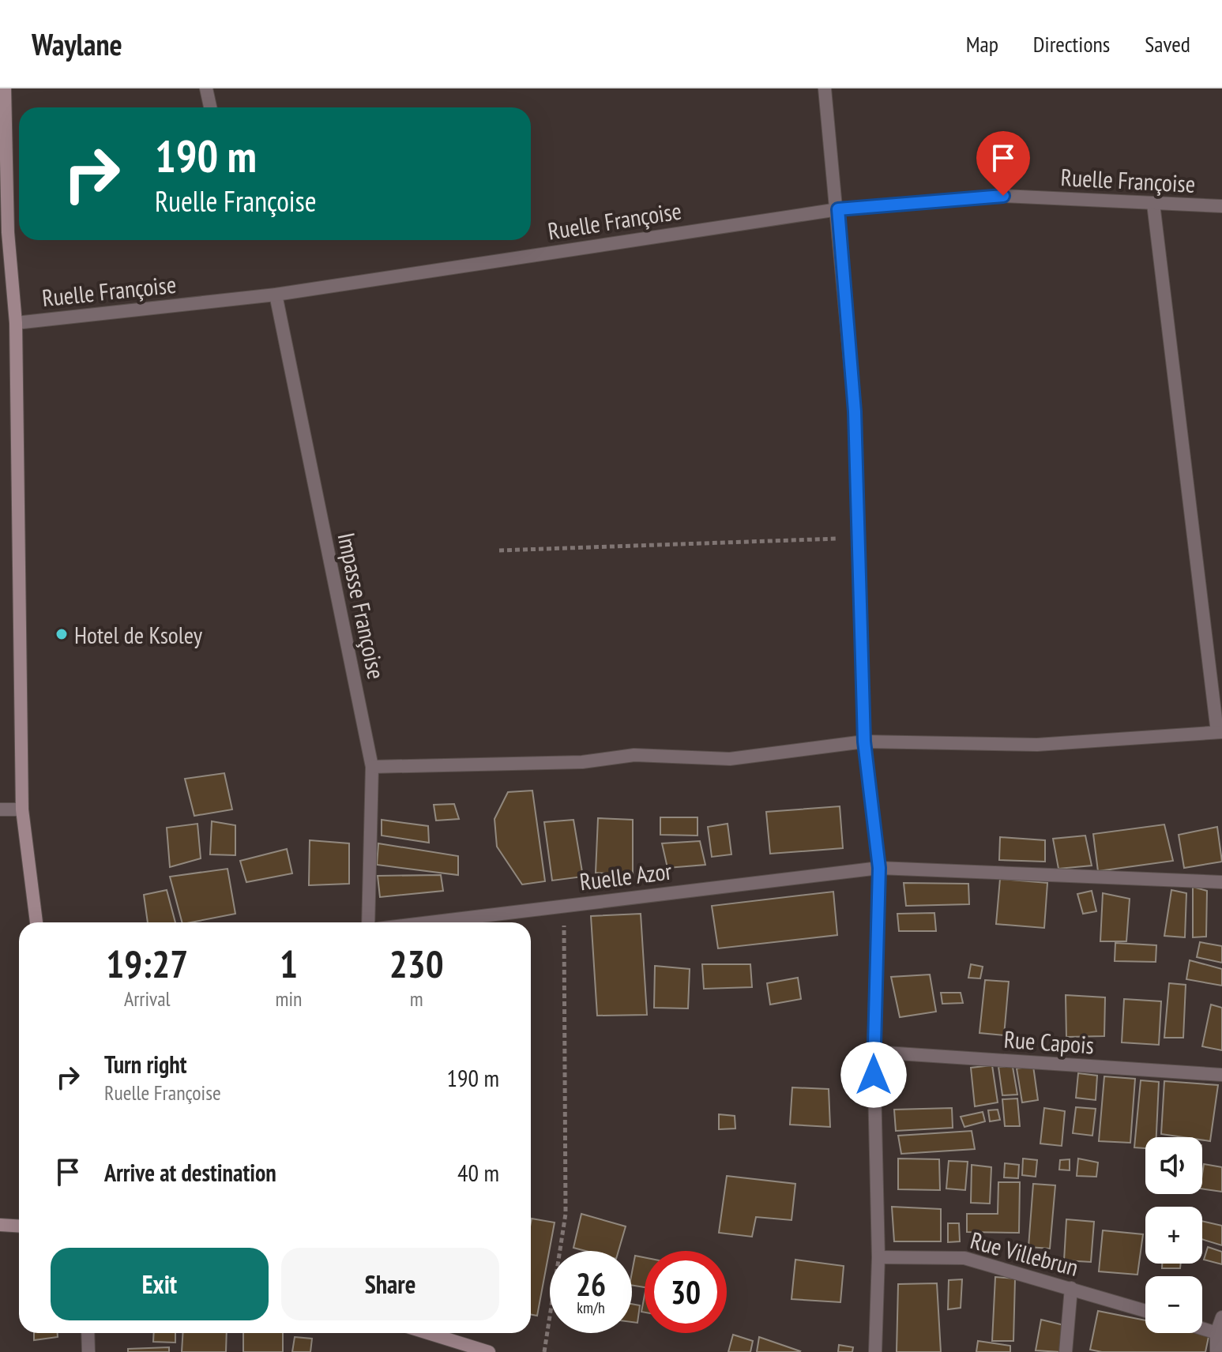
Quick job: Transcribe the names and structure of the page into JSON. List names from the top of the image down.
{
  "streets": {
    "street": [
      "Ruelle Françoise",
      "Impasse Françoise",
      "Ruelle Azor",
      "Rue Capois",
      "Rue Villebrun"
    ]
  },
  "crossings": [
    ["Ruelle Françoise", "Impasse Françoise"]
  ],
  "places": ["Hotel de Ksoley"],
  "page": {
    "header": "Waylane",
    "nav": ["Map", "Directions", "Saved"],
    "turn": ["190 m", "Ruelle Françoise"],
    "eta": [
      "19:27",
      "Arrival",
      "1",
      "min",
      "230",
      "m"
    ],
    "list": [
      {
        "name": "Turn right",
        "note": "Ruelle Françoise",
        "value": "190 m"
      },
      {
        "name": "Arrive at destination",
        "value": "40 m"
      }
    ],
    "map_buttons": ["+", "−"],
    "buttons": ["Exit", "Share"],
    "speed": "26 km/h",
    "limit": "30"
  }
}
